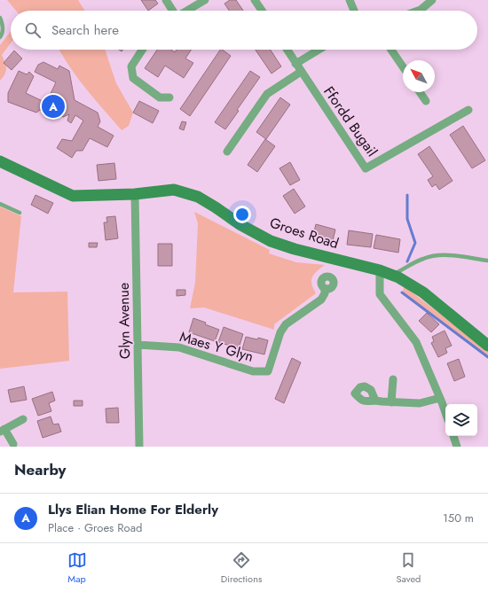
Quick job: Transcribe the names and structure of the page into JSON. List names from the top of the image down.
{
  "streets": {
    "street": [
      "Ffordd Bugail",
      "Groes Road",
      "Glyn Avenue",
      "Maes Y Glyn"
    ]
  },
  "crossings": [
    ["Groes Road", "Glyn Avenue"],
    ["Glyn Avenue", "Maes Y Glyn"]
  ],
  "north": "top left",
  "page": {
    "search": "Search here",
    "pins": "A",
    "heading": "Nearby",
    "list": [
      {
        "mark": "A",
        "name": "Llys Elian Home For Elderly",
        "note": "Place · Groes Road",
        "value": "150 m"
      }
    ],
    "nav": ["Map", "Directions", "Saved"]
  }
}
